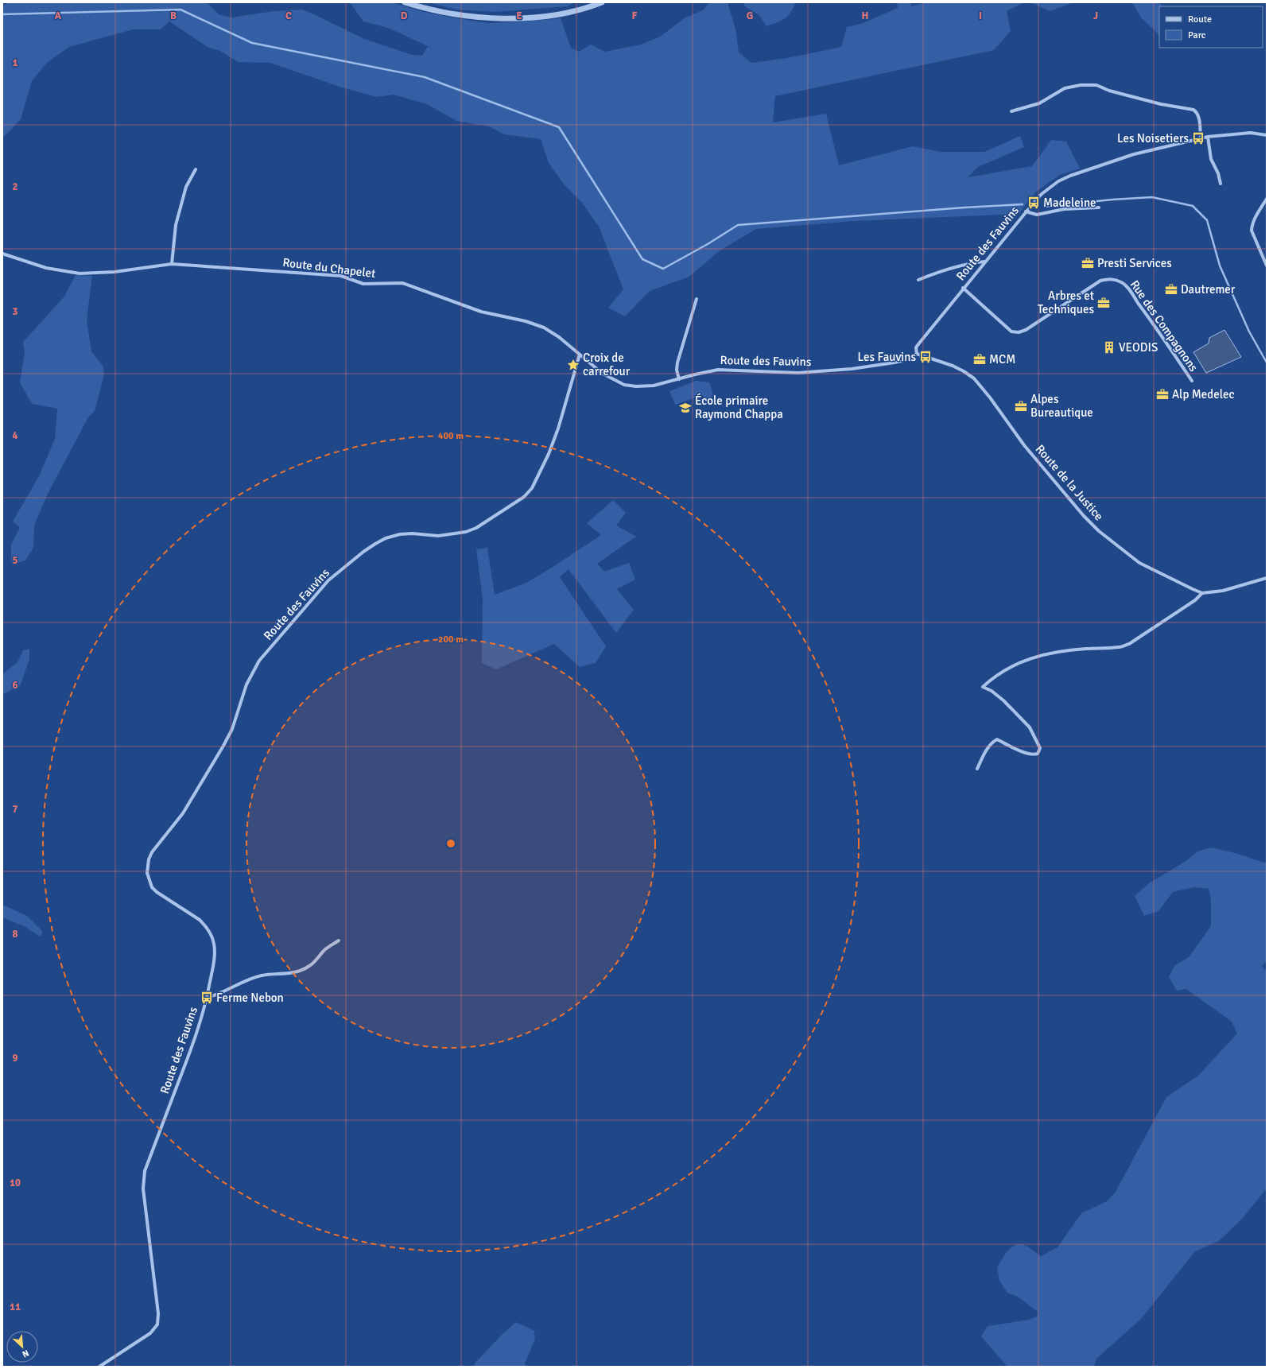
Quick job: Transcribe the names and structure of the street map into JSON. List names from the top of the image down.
{
  "streets": {
    "street": [
      "Route des Fauvins",
      "Route du Chapelet",
      "Rue des Compagnons",
      "Route de la Justice"
    ]
  },
  "crossings": [
    ["Route des Fauvins", "Route du Chapelet"],
    ["Route des Fauvins", "Rue des Compagnons"],
    ["Route des Fauvins", "Route de la Justice"]
  ],
  "places": {
    "bus stop": [
      "Les Noisetiers",
      "Madeleine",
      "Les Fauvins",
      "Ferme Nebon"
    ],
    "office": [
      "Presti Services",
      "Dautremer",
      "Arbres et Techniques",
      "MCM",
      "Alp Medelec",
      "Alpes Bureautique"
    ],
    "building": ["VEODIS"],
    "place": ["Croix de carrefour"],
    "school or university": ["École primaire Raymond Chappa"]
  },
  "legend": ["Route", "Parc"],
  "north": "bottom right",
  "grid": {
    "columns": [
      "A",
      "B",
      "C",
      "D",
      "E",
      "F",
      "G",
      "H",
      "I",
      "J"
    ],
    "rows": [
      "1",
      "2",
      "3",
      "4",
      "5",
      "6",
      "7",
      "8",
      "9",
      "10",
      "11"
    ]
  },
  "rings": ["400 m", "200 m"]
}
